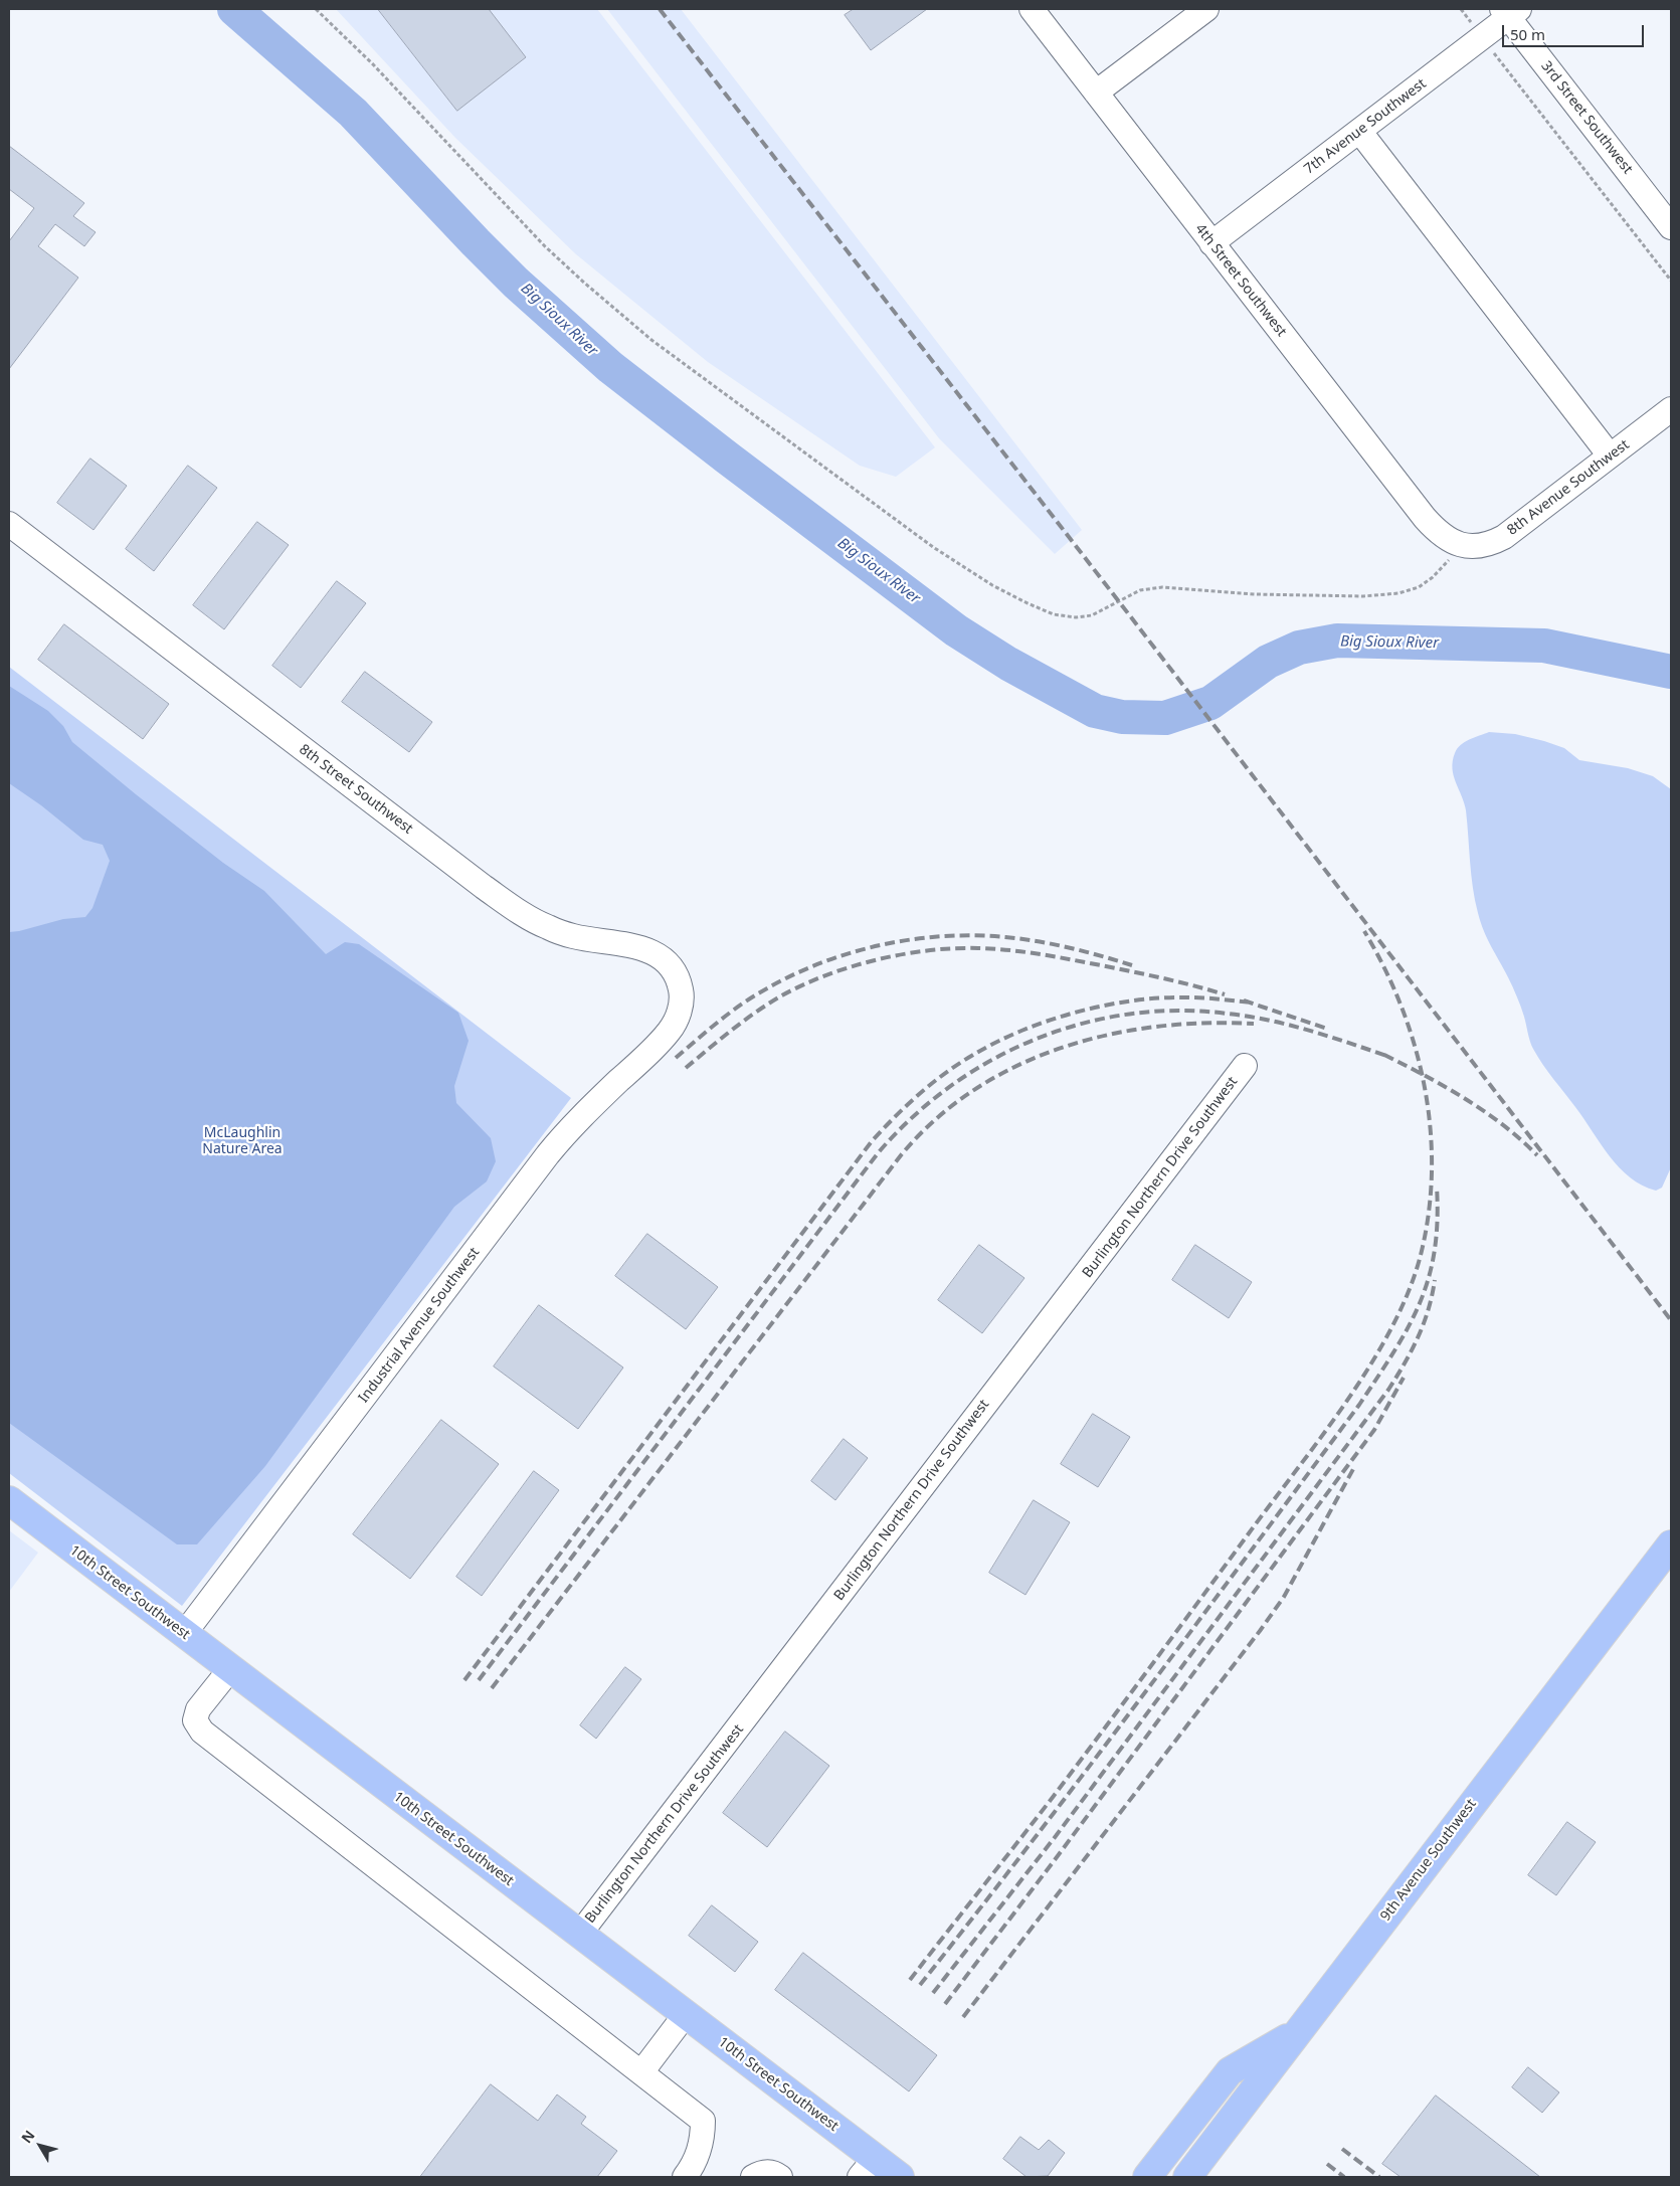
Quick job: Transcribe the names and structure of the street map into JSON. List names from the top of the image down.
{
  "streets": {
    "main road": ["10th Street Southwest", "9th Avenue Southwest"],
    "street": [
      "3rd Street Southwest",
      "7th Avenue Southwest",
      "4th Street Southwest",
      "8th Avenue Southwest",
      "8th Street Southwest",
      "Burlington Northern Drive Southwest",
      "Industrial Avenue Southwest"
    ]
  },
  "crossings": [
    ["3rd Street Southwest", "7th Avenue Southwest"],
    ["7th Avenue Southwest", "4th Street Southwest"],
    ["4th Street Southwest", "8th Avenue Southwest"],
    ["8th Street Southwest", "Industrial Avenue Southwest"],
    ["Burlington Northern Drive Southwest", "10th Street Southwest"],
    ["Industrial Avenue Southwest", "10th Street Southwest"]
  ],
  "water": ["Big Sioux River"],
  "parks": ["McLaughlin Nature Area"],
  "scale_bar": "50 m",
  "north": "top left"
}
